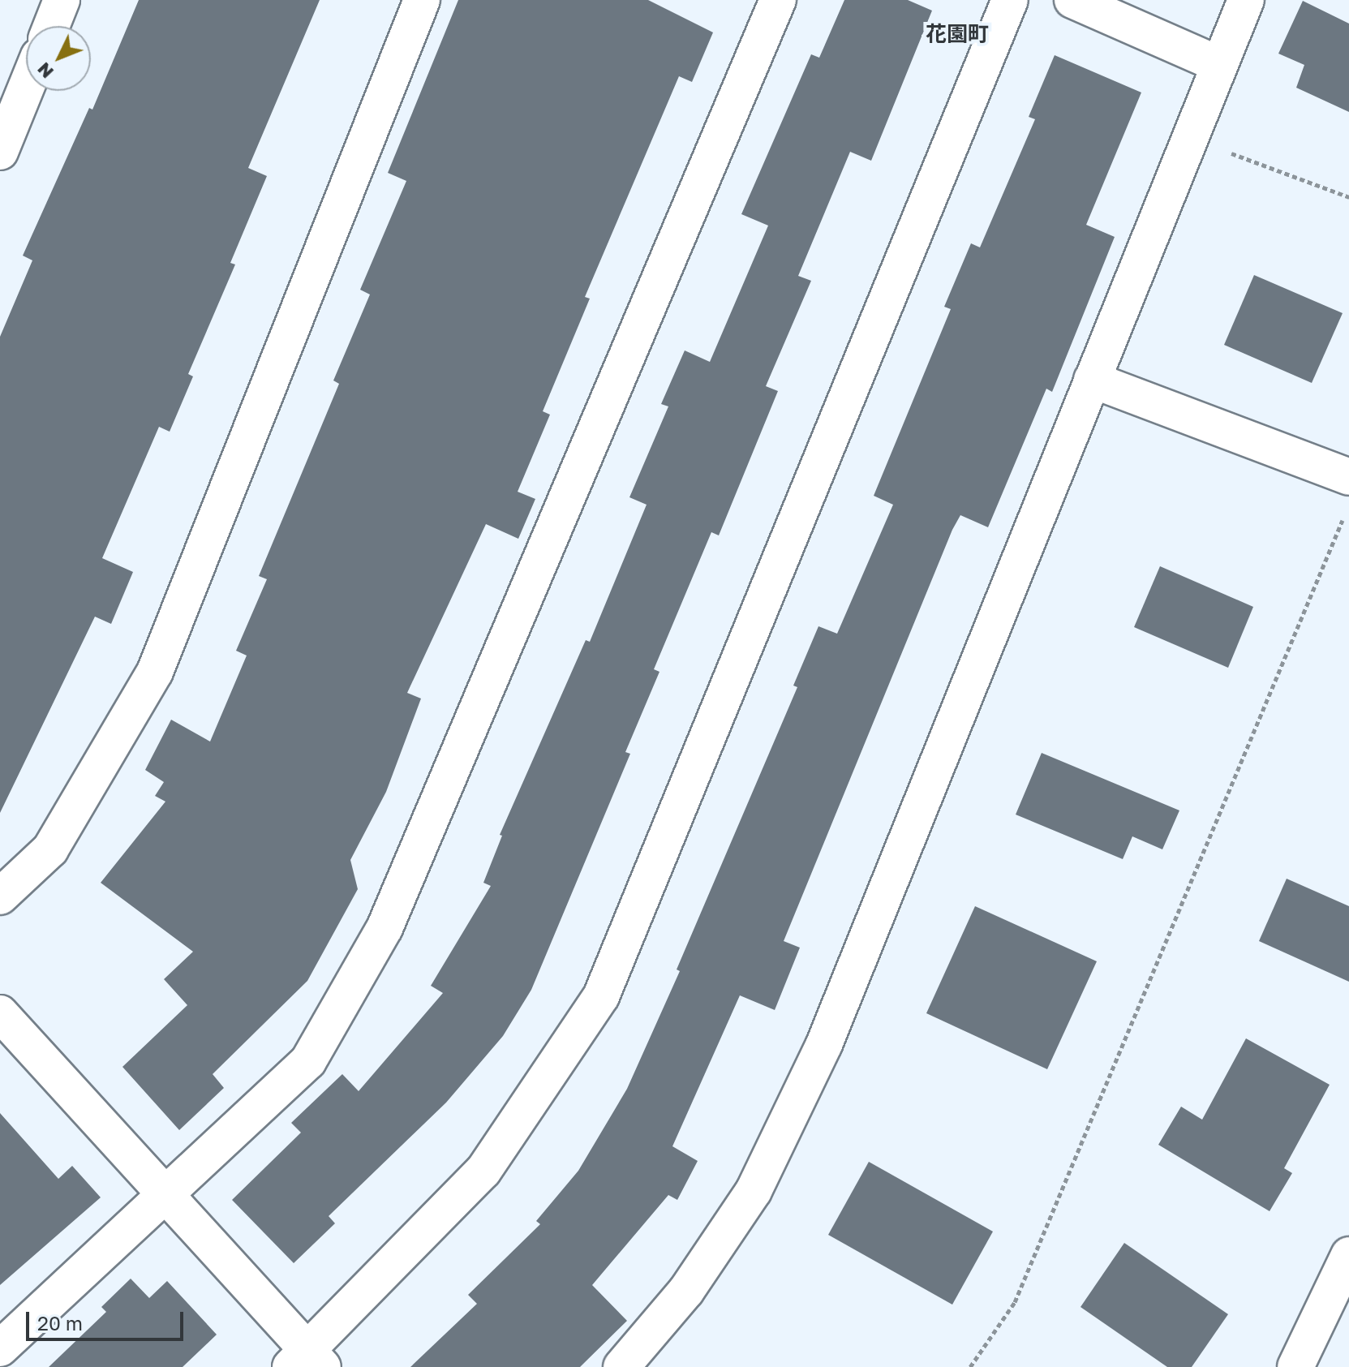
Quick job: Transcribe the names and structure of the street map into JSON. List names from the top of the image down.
{
  "districts": ["花園町"],
  "scale_bar": "20 m",
  "north": "bottom left"
}
